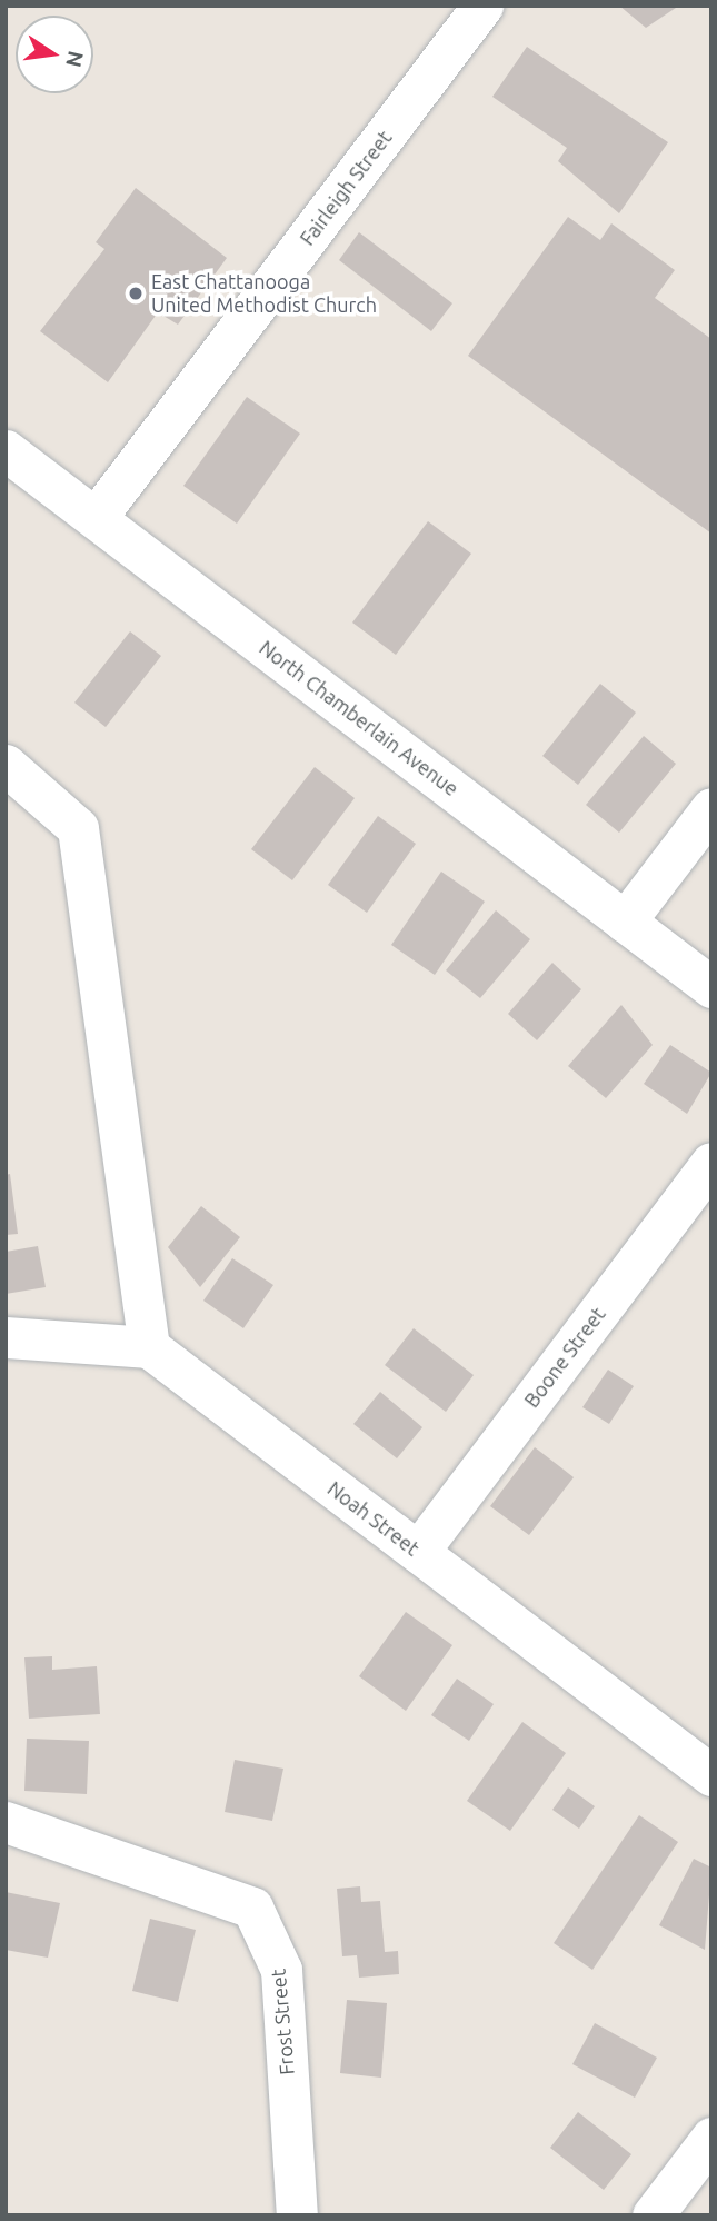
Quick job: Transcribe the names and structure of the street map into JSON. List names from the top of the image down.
{
  "streets": {
    "street": [
      "Fairleigh Street",
      "North Chamberlain Avenue",
      "Boone Street",
      "Noah Street",
      "Frost Street"
    ]
  },
  "crossings": [
    ["Fairleigh Street", "North Chamberlain Avenue"],
    ["Boone Street", "Noah Street"]
  ],
  "places": ["East Chattanooga United Methodist Church"],
  "north": "right"
}
